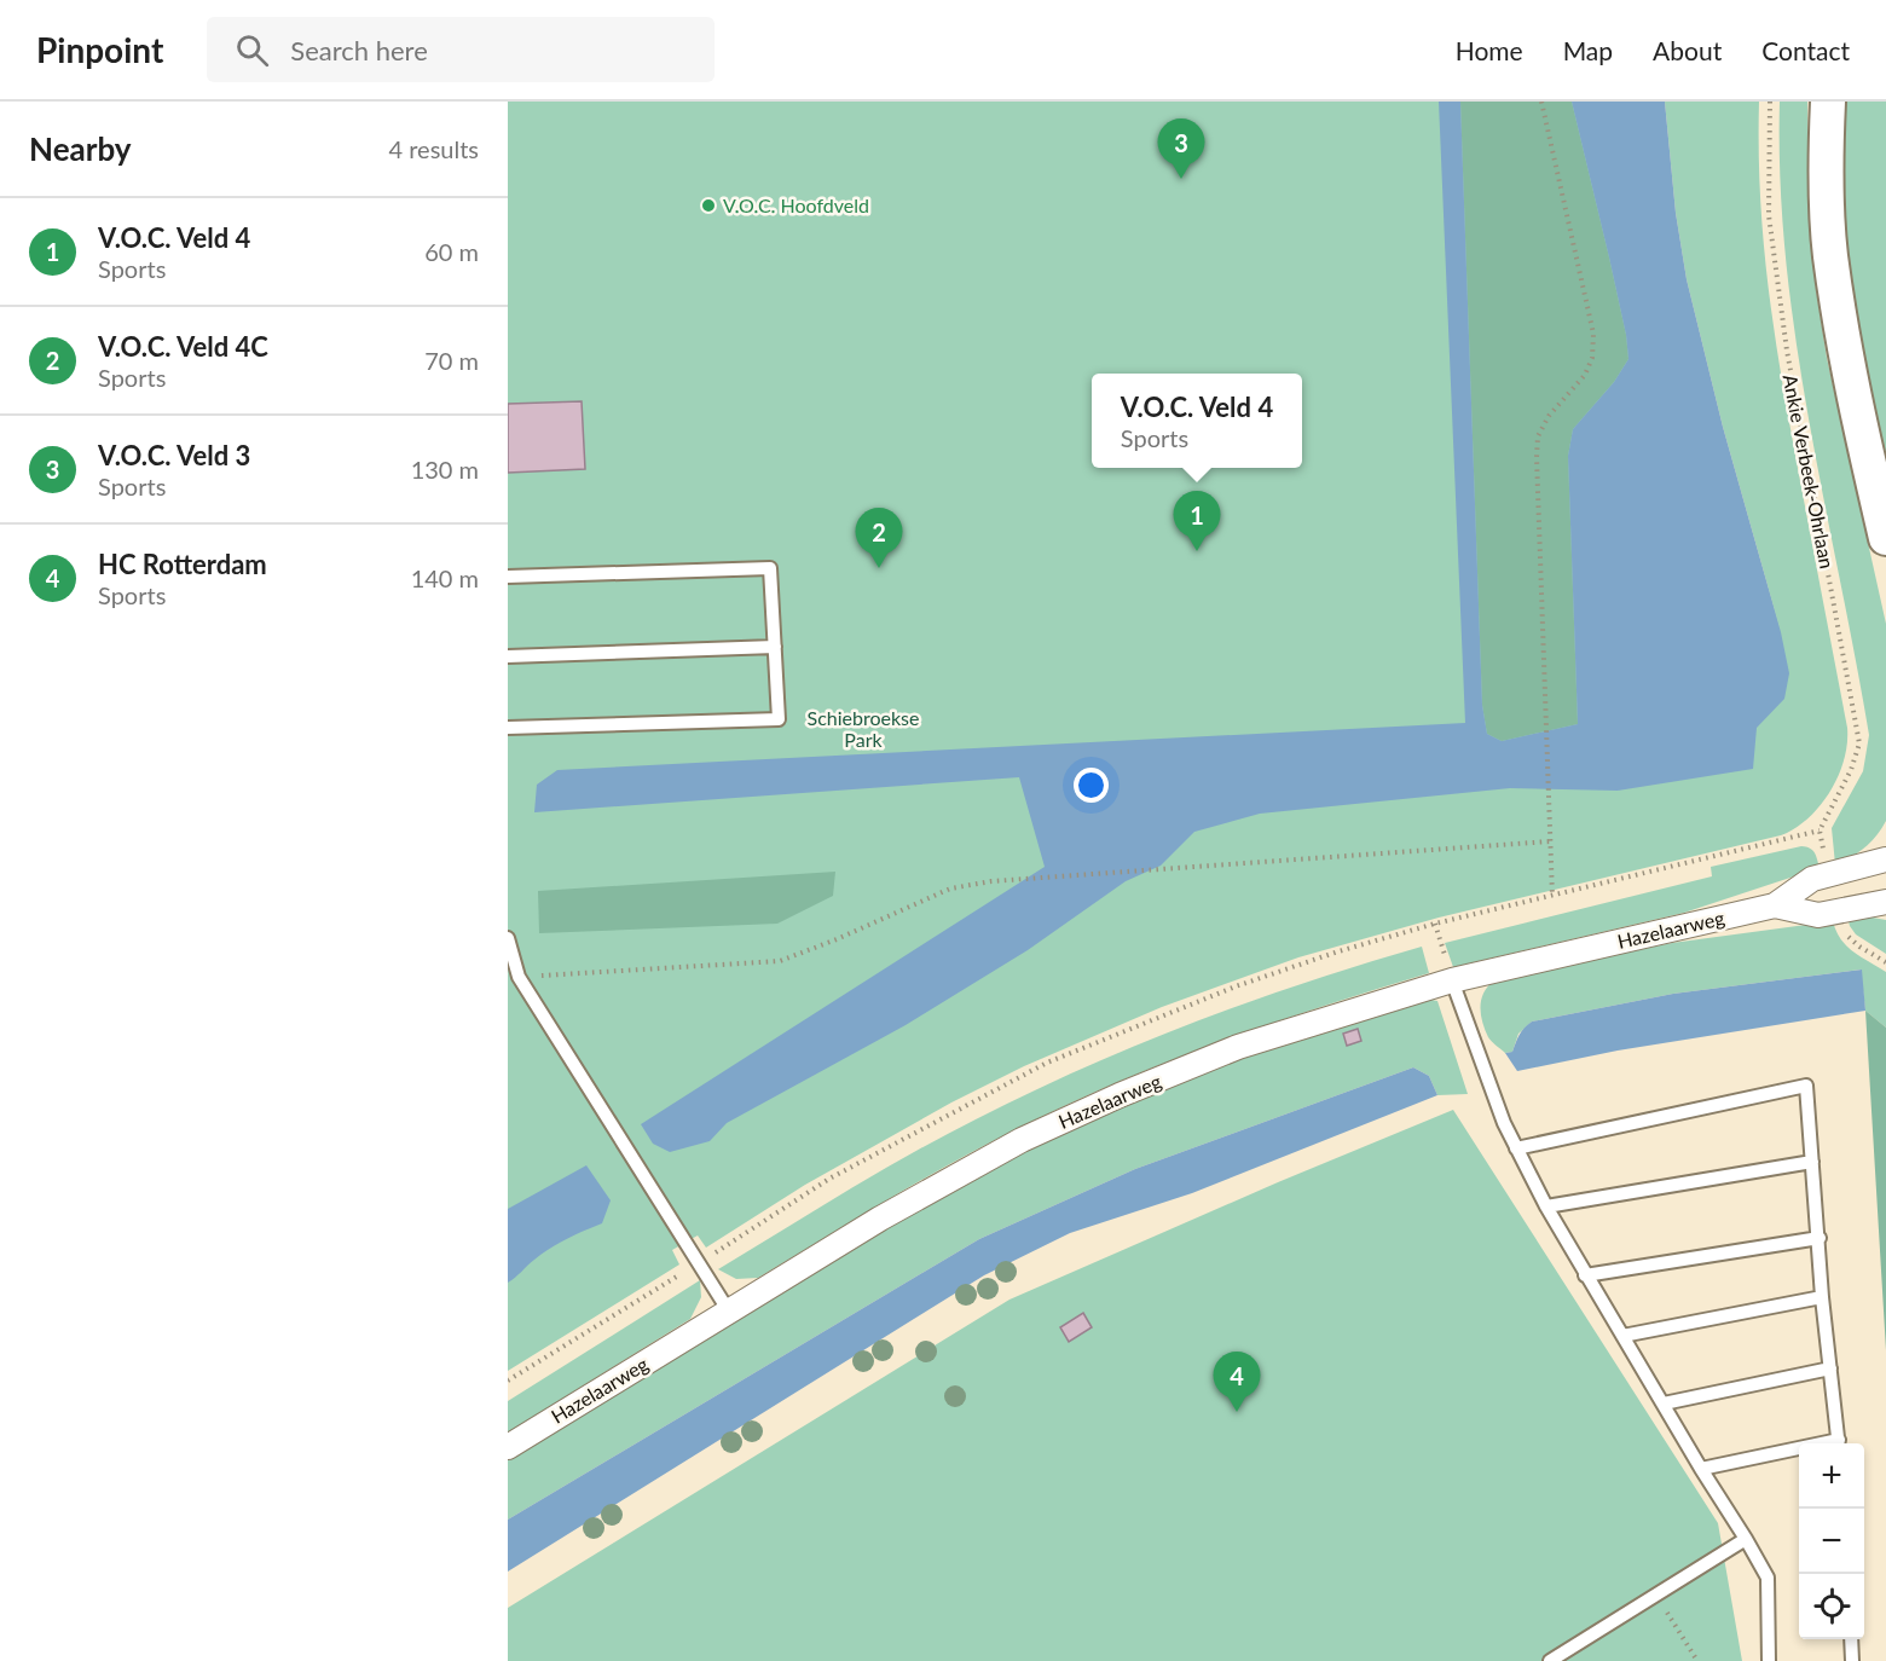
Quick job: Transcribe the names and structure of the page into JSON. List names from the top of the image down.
{
  "streets": {
    "street": ["Hazelaarweg"],
    "path": ["Ankie Verbeek-Ohrlaan"]
  },
  "parks": ["Schiebroekse Park"],
  "places": ["V.O.C. Hoofdveld"],
  "page": {
    "header": "Pinpoint",
    "search": "Search here",
    "nav": [
      "Home",
      "Map",
      "About",
      "Contact"
    ],
    "heading": ["Nearby", "4 results"],
    "pins": [
      "3",
      "1",
      "2",
      "4"
    ],
    "list": [
      {
        "mark": "1",
        "name": "V.O.C. Veld 4",
        "note": "Sports",
        "value": "60 m"
      },
      {
        "mark": "2",
        "name": "V.O.C. Veld 4C",
        "note": "Sports",
        "value": "70 m"
      },
      {
        "mark": "3",
        "name": "V.O.C. Veld 3",
        "note": "Sports",
        "value": "130 m"
      },
      {
        "mark": "4",
        "name": "HC Rotterdam",
        "note": "Sports",
        "value": "140 m"
      }
    ],
    "popup": ["V.O.C. Veld 4", "Sports"],
    "map_buttons": ["+", "−"]
  }
}
